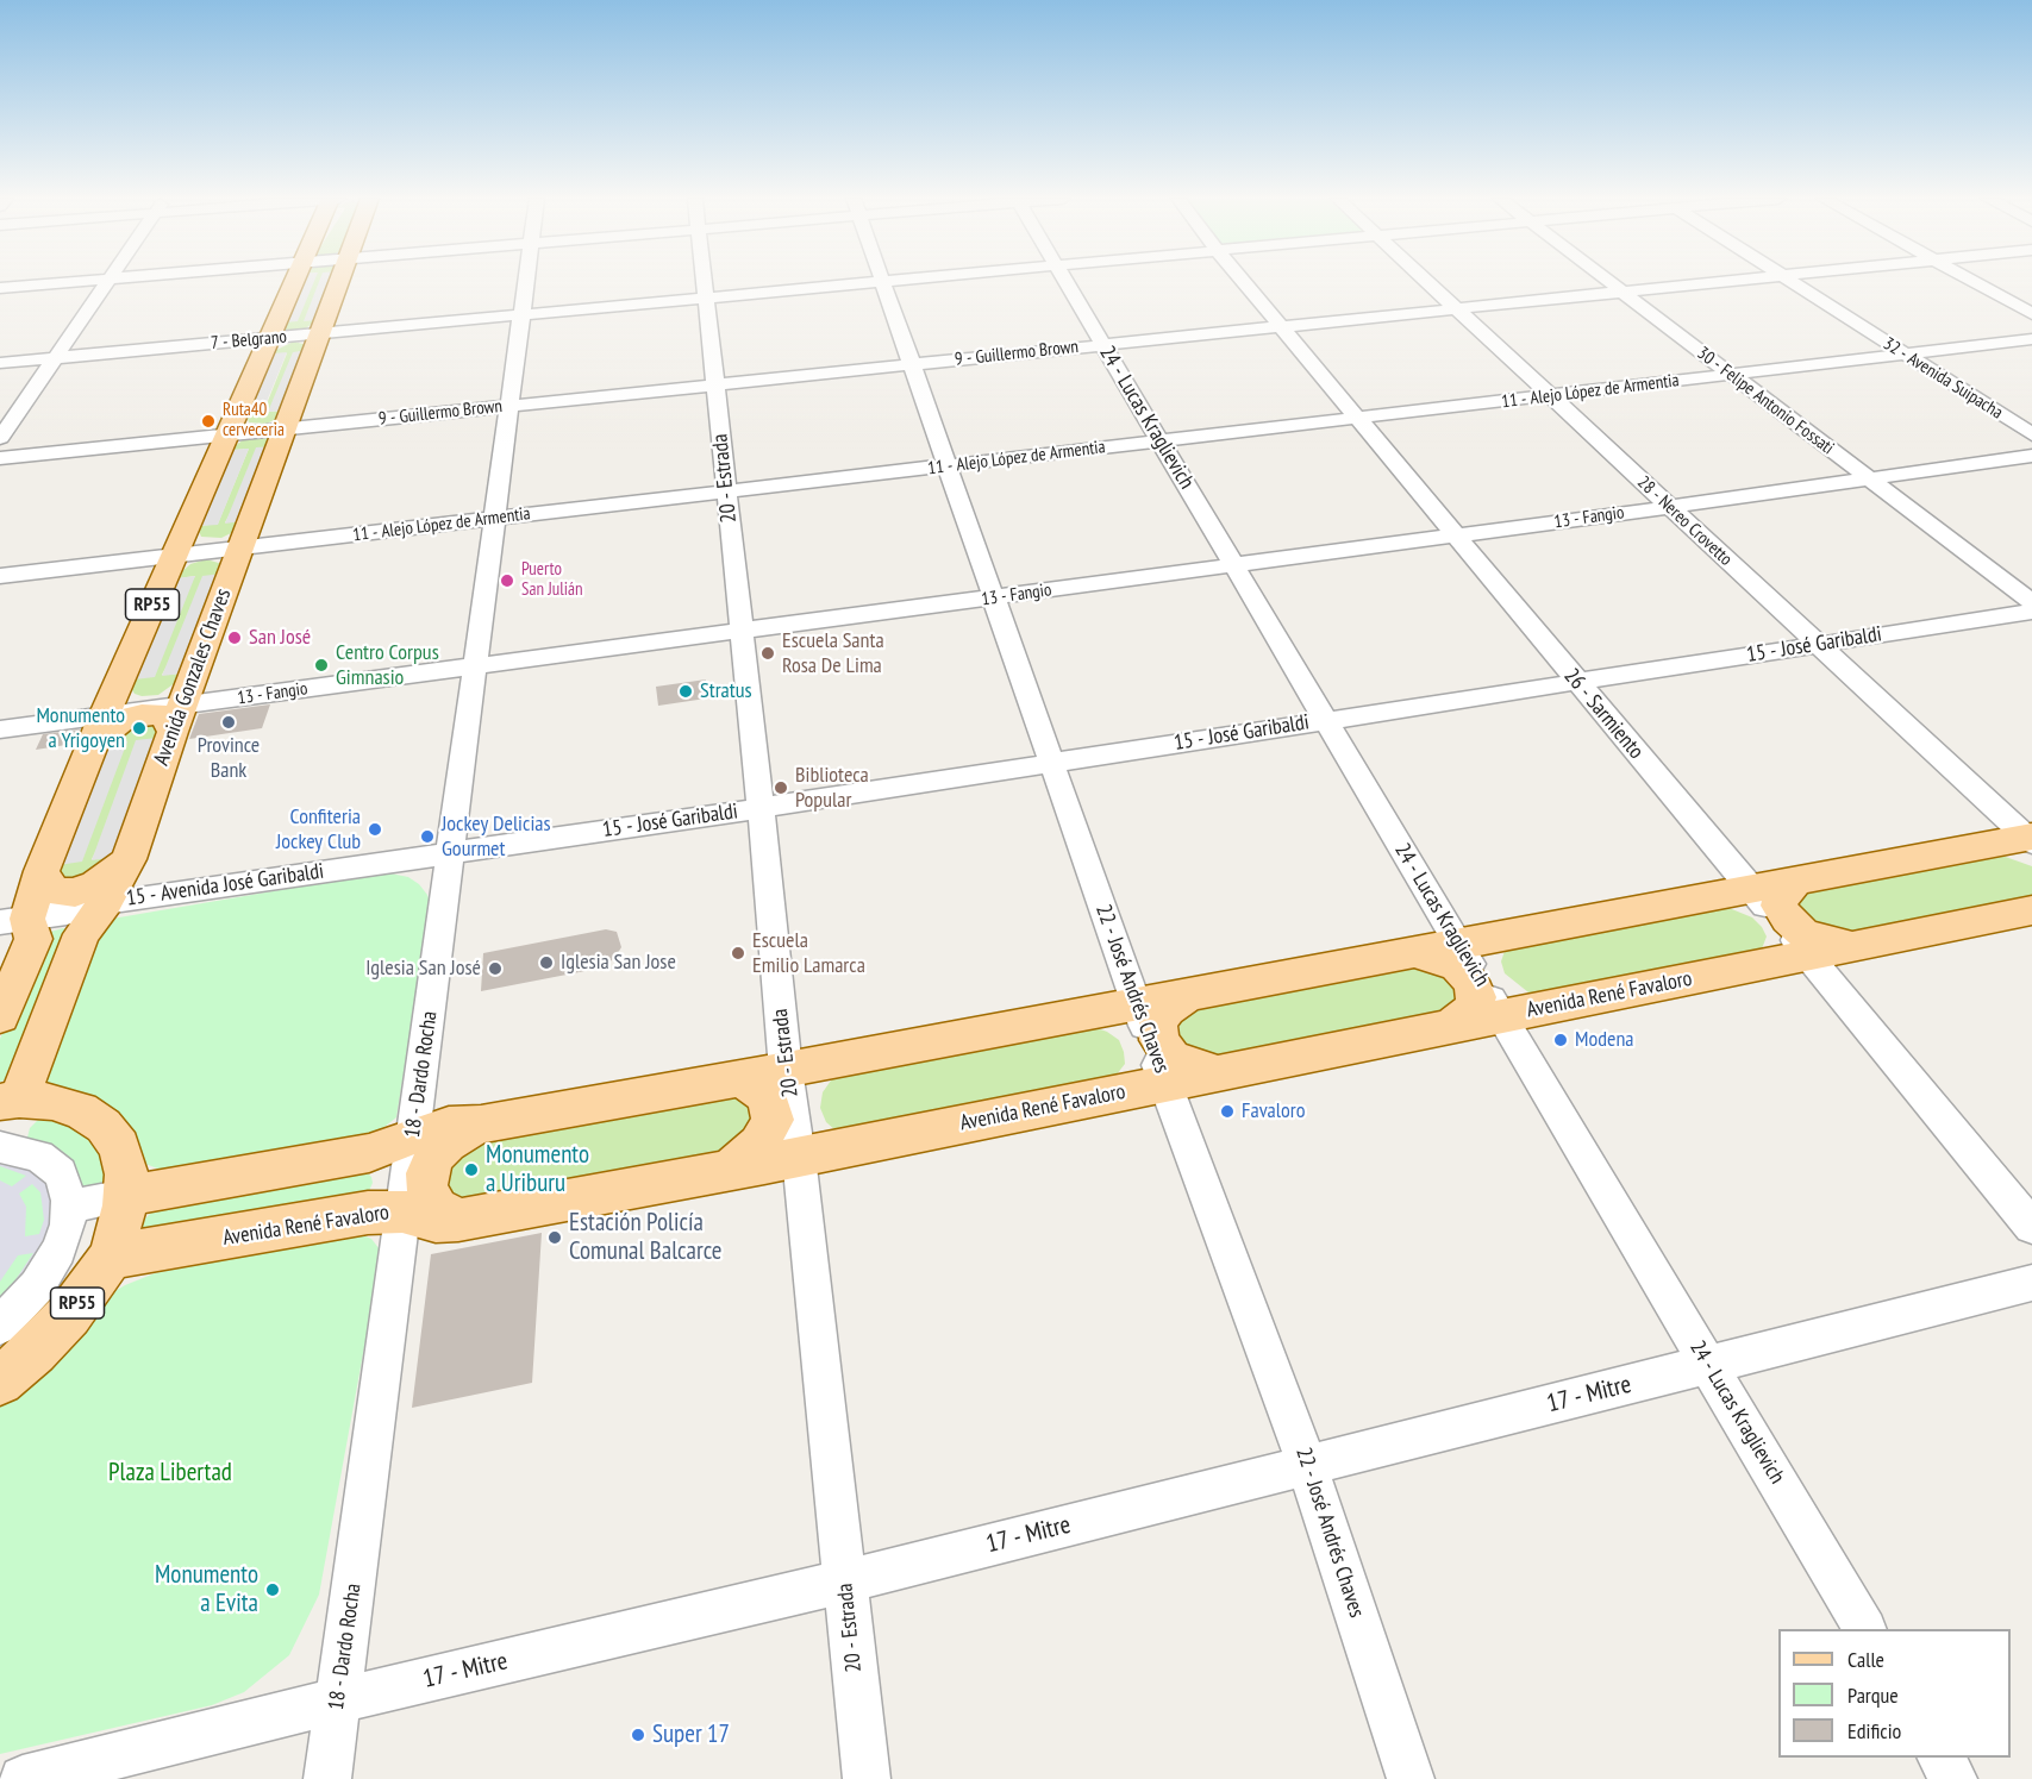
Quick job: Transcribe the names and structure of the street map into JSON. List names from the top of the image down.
{
  "streets": {
    "main road": ["RP55", "Avenida Gonzales Chaves", "Avenida René Favaloro"],
    "street": [
      "7 - Belgrano",
      "9 - Guillermo Brown",
      "32 - Avenida Suipacha",
      "11 - Alejo López de Armentia",
      "30 - Felipe Antonio Fossati",
      "24 - Lucas Kraglievich",
      "20 - Estrada",
      "13 - Fangio",
      "28 - Nereo Crovetto",
      "15 - José Garibaldi",
      "26 - Sarmiento",
      "15 - Avenida José Garibaldi",
      "22 - José Andrés Chaves",
      "18 - Dardo Rocha",
      "17 - Mitre"
    ]
  },
  "crossings": [
    ["7 - Belgrano", "RP55"],
    ["9 - Guillermo Brown", "30 - Felipe Antonio Fossati"],
    ["9 - Guillermo Brown", "24 - Lucas Kraglievich"],
    ["9 - Guillermo Brown", "20 - Estrada"],
    ["9 - Guillermo Brown", "28 - Nereo Crovetto"],
    ["9 - Guillermo Brown", "Avenida Gonzales Chaves"],
    ["9 - Guillermo Brown", "26 - Sarmiento"],
    ["9 - Guillermo Brown", "22 - José Andrés Chaves"],
    ["9 - Guillermo Brown", "18 - Dardo Rocha"],
    ["32 - Avenida Suipacha", "11 - Alejo López de Armentia"],
    ["11 - Alejo López de Armentia", "30 - Felipe Antonio Fossati"],
    ["11 - Alejo López de Armentia", "24 - Lucas Kraglievich"],
    ["11 - Alejo López de Armentia", "20 - Estrada"],
    ["11 - Alejo López de Armentia", "28 - Nereo Crovetto"],
    ["11 - Alejo López de Armentia", "Avenida Gonzales Chaves"],
    ["11 - Alejo López de Armentia", "26 - Sarmiento"],
    ["11 - Alejo López de Armentia", "22 - José Andrés Chaves"],
    ["11 - Alejo López de Armentia", "18 - Dardo Rocha"],
    ["30 - Felipe Antonio Fossati", "13 - Fangio"],
    ["24 - Lucas Kraglievich", "13 - Fangio"],
    ["24 - Lucas Kraglievich", "15 - José Garibaldi"],
    ["24 - Lucas Kraglievich", "Avenida René Favaloro"],
    ["24 - Lucas Kraglievich", "17 - Mitre"],
    ["20 - Estrada", "13 - Fangio"],
    ["20 - Estrada", "15 - José Garibaldi"],
    ["20 - Estrada", "Avenida René Favaloro"],
    ["20 - Estrada", "17 - Mitre"],
    ["13 - Fangio", "28 - Nereo Crovetto"],
    ["13 - Fangio", "Avenida Gonzales Chaves"],
    ["13 - Fangio", "26 - Sarmiento"],
    ["13 - Fangio", "22 - José Andrés Chaves"],
    ["13 - Fangio", "18 - Dardo Rocha"],
    ["28 - Nereo Crovetto", "15 - José Garibaldi"],
    ["RP55", "Avenida Gonzales Chaves"],
    ["RP55", "15 - Avenida José Garibaldi"],
    ["RP55", "Avenida René Favaloro"],
    ["15 - José Garibaldi", "26 - Sarmiento"],
    ["15 - José Garibaldi", "15 - Avenida José Garibaldi"],
    ["15 - José Garibaldi", "22 - José Andrés Chaves"],
    ["15 - José Garibaldi", "18 - Dardo Rocha"],
    ["Avenida Gonzales Chaves", "15 - Avenida José Garibaldi"],
    ["26 - Sarmiento", "Avenida René Favaloro"],
    ["15 - Avenida José Garibaldi", "18 - Dardo Rocha"],
    ["22 - José Andrés Chaves", "Avenida René Favaloro"],
    ["22 - José Andrés Chaves", "17 - Mitre"],
    ["Avenida René Favaloro", "18 - Dardo Rocha"],
    ["18 - Dardo Rocha", "17 - Mitre"]
  ],
  "parks": ["Plaza Libertad"],
  "places": [
    "Ruta40 cerveceria",
    "Puerto San Julián",
    "San José",
    "Escuela Santa Rosa De Lima",
    "Centro Corpus Gimnasio",
    "Stratus",
    "Province Bank",
    "Monumento a Yrigoyen",
    "Biblioteca Popular",
    "Confiteria Jockey Club",
    "Jockey Delicias Gourmet",
    "Escuela Emilio Lamarca",
    "Iglesia San Jose",
    "Iglesia San José",
    "Modena",
    "Favaloro",
    "Monumento a Uriburu",
    "Estación Policía Comunal Balcarce",
    "Monumento a Evita",
    "Super 17"
  ],
  "legend": ["Calle", "Parque", "Edificio"]
}
